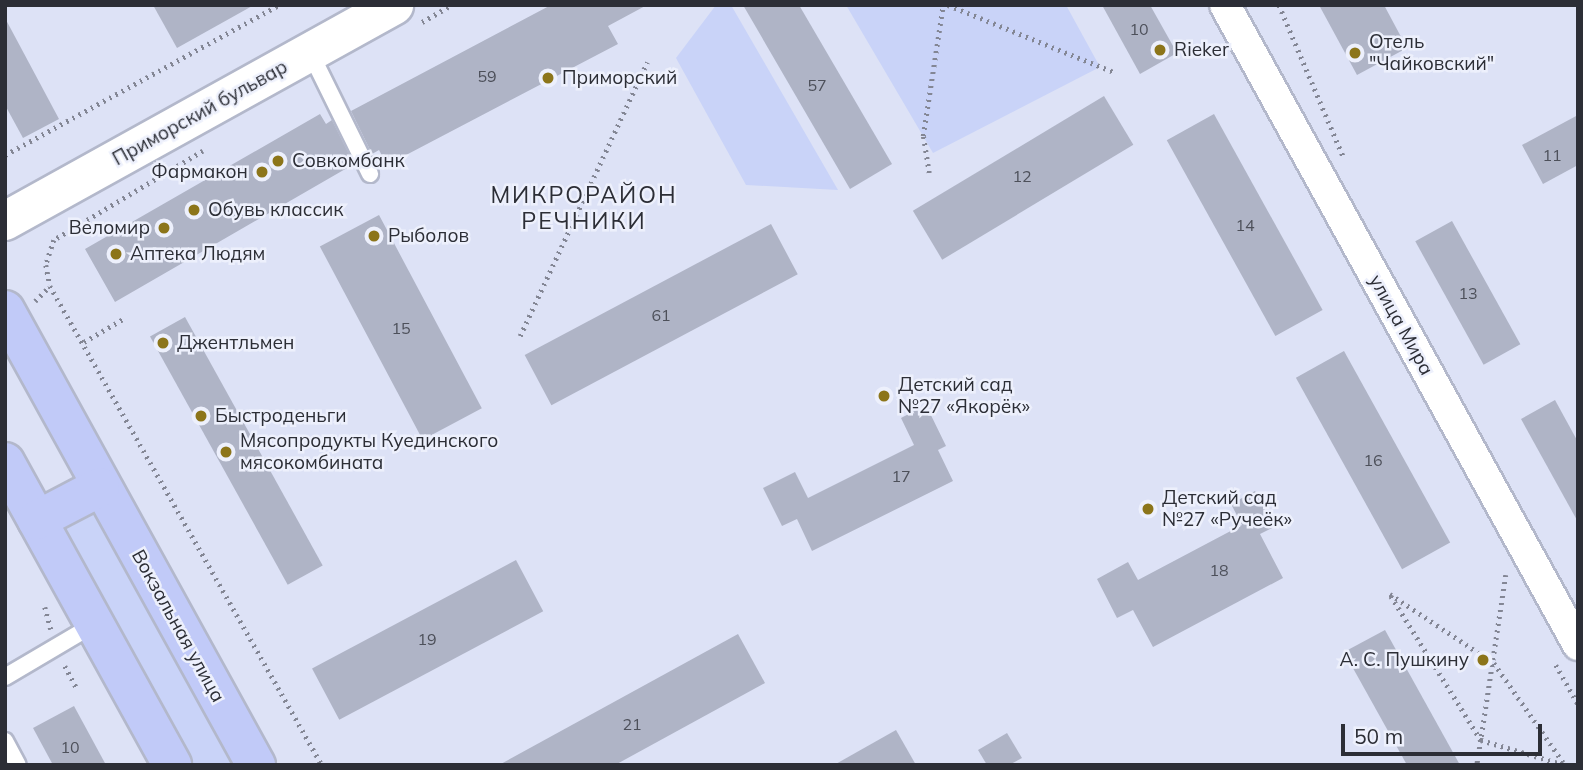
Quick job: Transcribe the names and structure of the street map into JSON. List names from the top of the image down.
{
  "streets": {
    "main road": ["Вокзальная улица"],
    "street": ["Приморский бульвар", "улица Мира"]
  },
  "districts": ["МИКРОРАЙОН РЕЧНИКИ"],
  "places": [
    "Rieker",
    "Отель \"Чайковский\"",
    "Приморский",
    "Совкомбанк",
    "Фармакон",
    "Обувь классик",
    "Веломир",
    "Рыболов",
    "Аптека Людям",
    "Джентльмен",
    "Детский сад №27 «Якорёк»",
    "Быстроденьги",
    "Мясопродукты Куединского мясокомбината",
    "Детский сад №27 «Ручеёк»",
    "А. С. Пушкину"
  ],
  "house_numbers": [
    "10",
    "59",
    "57",
    "11",
    "12",
    "14",
    "13",
    "61",
    "15",
    "16",
    "17",
    "18",
    "19",
    "21",
    "10"
  ],
  "scale_bar": "50 m"
}
